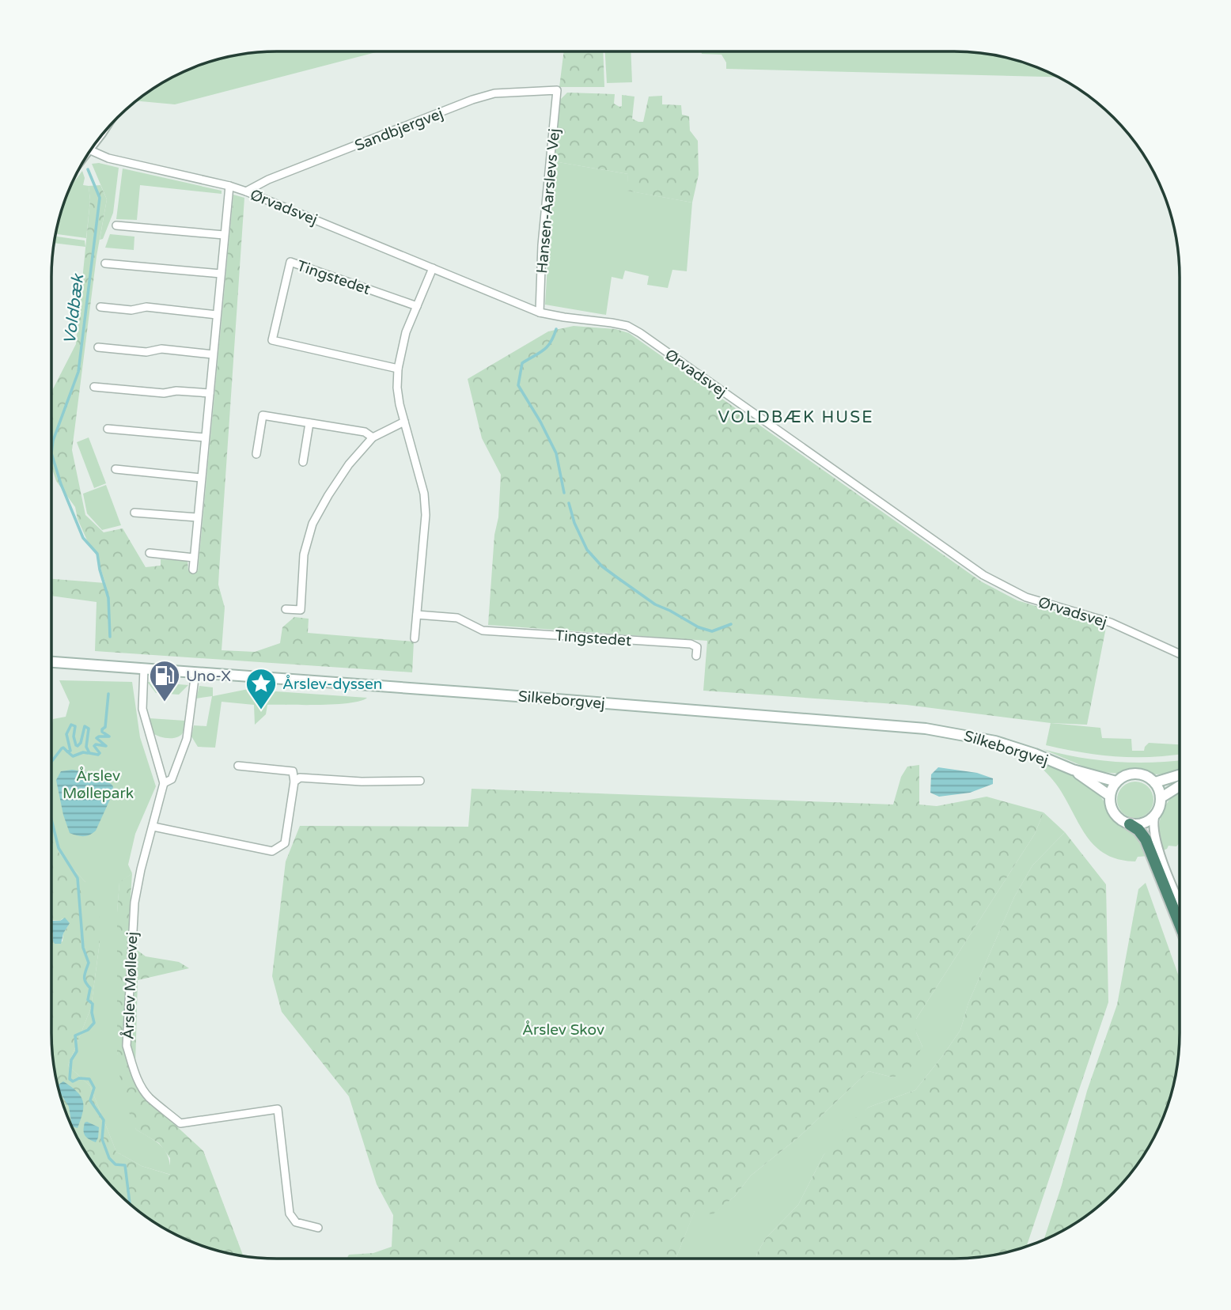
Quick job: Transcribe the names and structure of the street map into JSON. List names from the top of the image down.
{
  "streets": {
    "main road": ["Silkeborgvej"],
    "street": [
      "Sandbjergvej",
      "Hansen-Aarslevs Vej",
      "Ørvadsvej",
      "Tingstedet",
      "Årslev Møllevej"
    ]
  },
  "crossings": [
    ["Sandbjergvej", "Hansen-Aarslevs Vej"],
    ["Sandbjergvej", "Ørvadsvej"],
    ["Hansen-Aarslevs Vej", "Ørvadsvej"],
    ["Silkeborgvej", "Årslev Møllevej"]
  ],
  "districts": ["VOLDBÆK HUSE"],
  "water": ["Voldbæk"],
  "parks": ["Årslev Møllepark", "Årslev Skov"],
  "places": {
    "fuel station": ["Uno-X"],
    "place": ["Årslev-dyssen"]
  }
}
